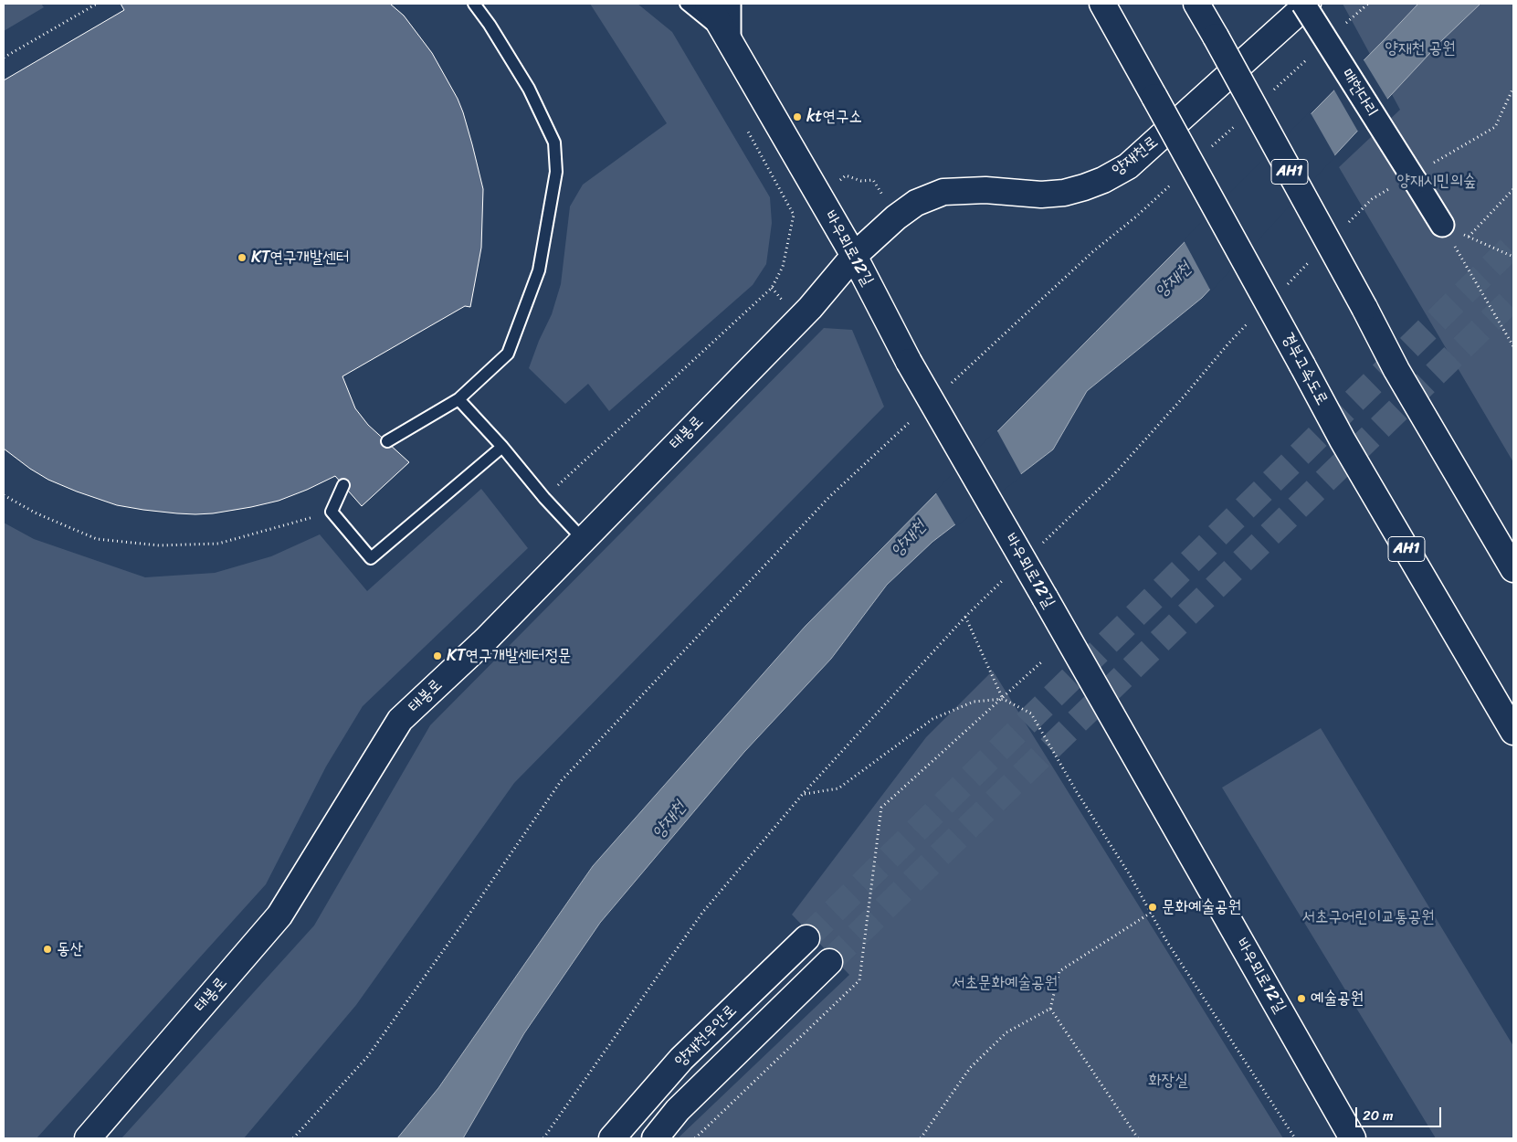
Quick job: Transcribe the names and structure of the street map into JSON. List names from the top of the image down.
{
  "streets": {
    "main road": [
      "양재천로",
      "AH1",
      "바우뫼로12길",
      "경부고속도로",
      "태봉로",
      "양재천우안로"
    ],
    "street": ["매헌다리"]
  },
  "crossings": [
    ["양재천로", "바우뫼로12길"],
    ["양재천로", "태봉로"],
    ["바우뫼로12길", "태봉로"]
  ],
  "water": ["양재천"],
  "parks": [
    "양재천 공원",
    "양재시민의숲",
    "서초구어린이교통공원",
    "서초문화예술공원",
    "화장실"
  ],
  "places": [
    "kt연구소",
    "KT연구개발센터",
    "KT연구개발센터정문",
    "문화예술공원",
    "동산",
    "예술공원"
  ],
  "scale_bar": "20 m"
}
